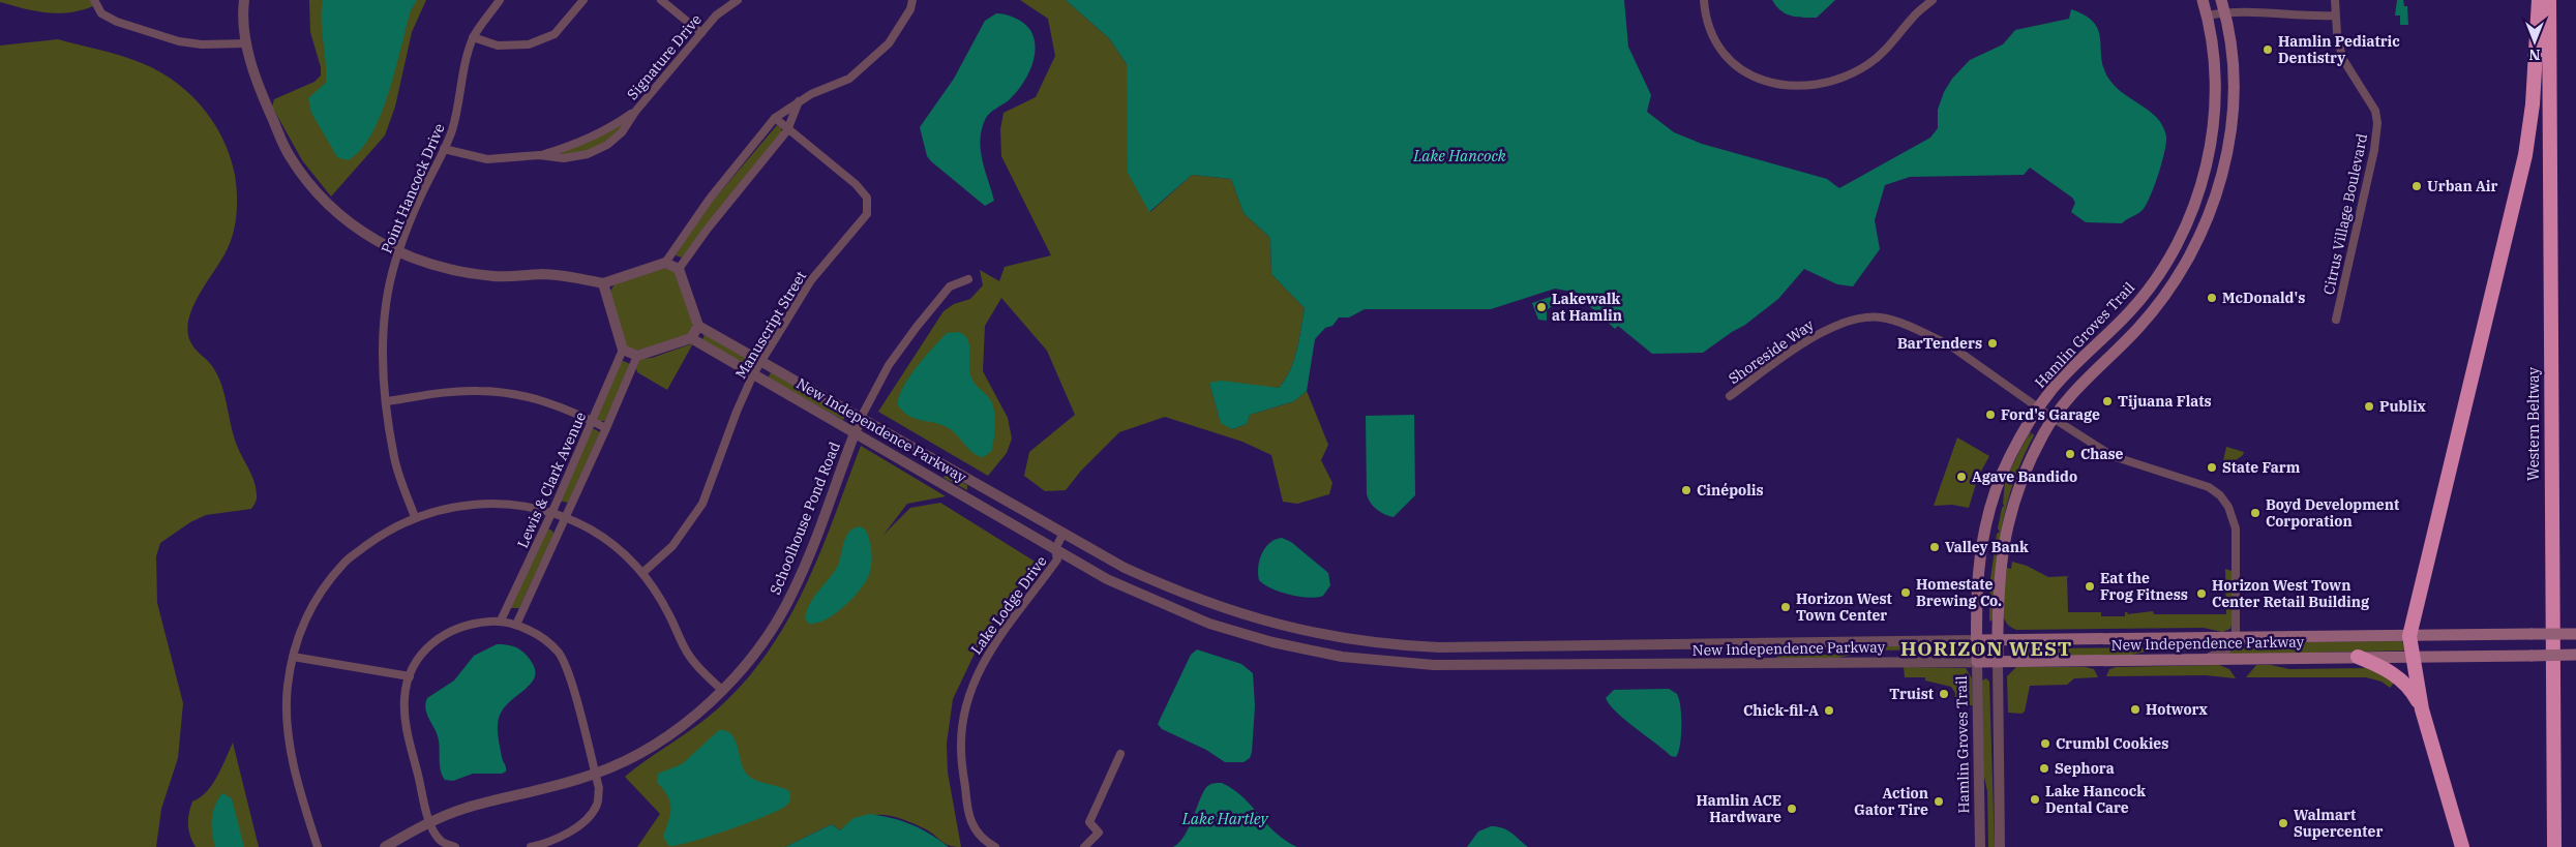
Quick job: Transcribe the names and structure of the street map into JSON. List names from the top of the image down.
{
  "streets": {
    "highway": ["Western Beltway"],
    "main road": ["Hamlin Groves Trail", "New Independence Parkway"],
    "street": [
      "Signature Drive",
      "Point Hancock Drive",
      "Citrus Village Boulevard",
      "Manuscript Street",
      "Shoreside Way",
      "Lewis & Clark Avenue",
      "Schoolhouse Pond Road",
      "Lake Lodge Drive"
    ]
  },
  "crossings": [
    ["Signature Drive", "Point Hancock Drive"],
    ["Manuscript Street", "New Independence Parkway"],
    ["Hamlin Groves Trail", "Shoreside Way"],
    ["Hamlin Groves Trail", "New Independence Parkway"],
    ["Shoreside Way", "New Independence Parkway"],
    ["New Independence Parkway", "Lewis & Clark Avenue"],
    ["New Independence Parkway", "Schoolhouse Pond Road"],
    ["New Independence Parkway", "Lake Lodge Drive"]
  ],
  "districts": ["HORIZON WEST"],
  "water": ["Lake Hancock", "Lake Hartley"],
  "places": [
    "Hamlin Pediatric Dentistry",
    "Urban Air",
    "McDonald's",
    "Lakewalk at Hamlin",
    "BarTenders",
    "Tijuana Flats",
    "Publix",
    "Ford's Garage",
    "Chase",
    "State Farm",
    "Agave Bandido",
    "Cinépolis",
    "Boyd Development Corporation",
    "Valley Bank",
    "Eat the Frog Fitness",
    "Homestate Brewing Co.",
    "Horizon West Town Center Retail Building",
    "Horizon West Town Center",
    "Truist",
    "Hotworx",
    "Chick-fil-A",
    "Crumbl Cookies",
    "Sephora",
    "Lake Hancock Dental Care",
    "Action Gator Tire",
    "Hamlin ACE Hardware",
    "Walmart Supercenter"
  ],
  "north": "bottom"
}
